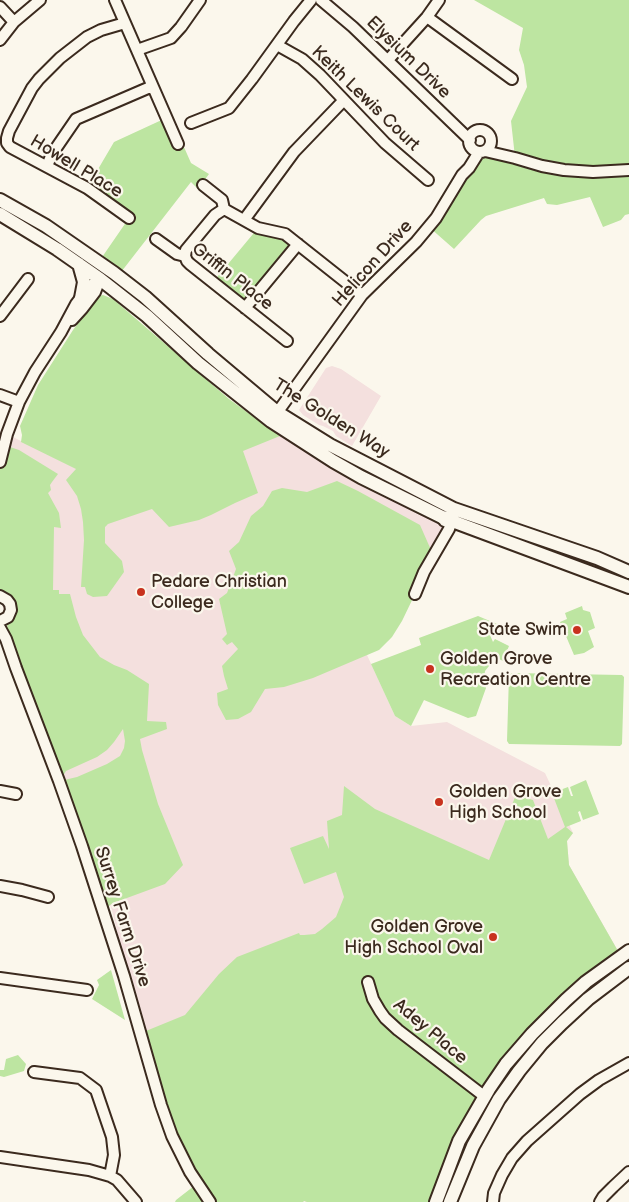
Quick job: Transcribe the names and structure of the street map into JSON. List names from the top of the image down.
{
  "streets": {
    "main road": ["The Golden Way"],
    "street": [
      "Elysium Drive",
      "Keith Lewis Court",
      "Howell Place",
      "Helicon Drive",
      "Griffin Place",
      "Surrey Farm Drive",
      "Adey Place"
    ]
  },
  "crossings": [
    ["Elysium Drive", "Helicon Drive"],
    ["Helicon Drive", "The Golden Way"]
  ],
  "places": [
    "Pedare Christian College",
    "State Swim",
    "Golden Grove Recreation Centre",
    "Golden Grove High School",
    "Golden Grove High School Oval"
  ]
}
